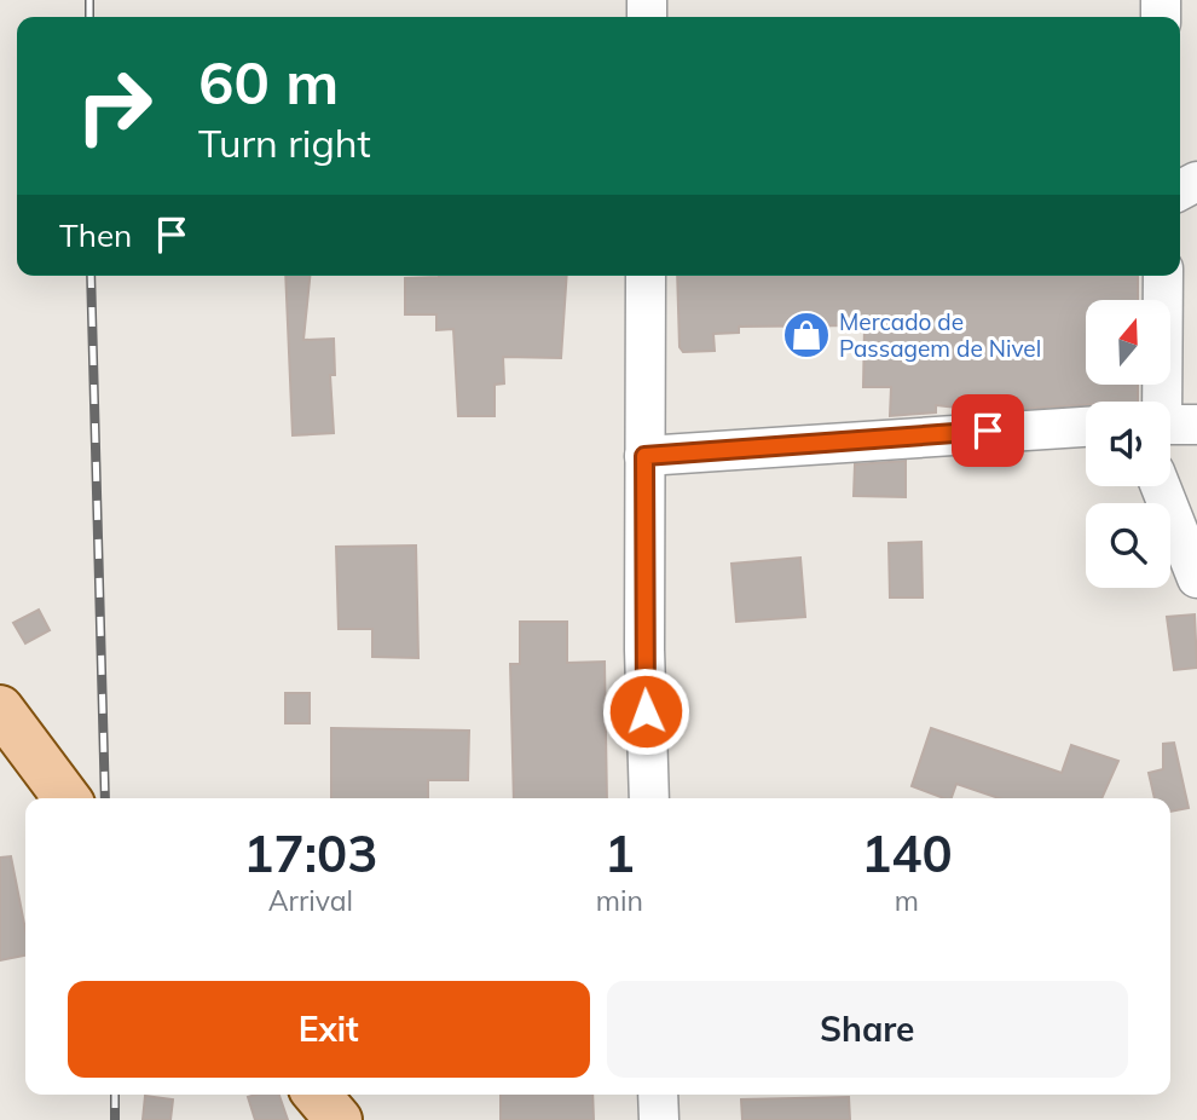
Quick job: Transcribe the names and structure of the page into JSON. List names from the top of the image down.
{
  "places": {
    "shop": ["Mercado de Passagem de Nivel"]
  },
  "north": "top",
  "page": {
    "turn": ["60 m", "Turn right"],
    "then": "Then",
    "eta": [
      "17:03",
      "Arrival",
      "1",
      "min",
      "140",
      "m"
    ],
    "buttons": ["Exit", "Share"]
  }
}
